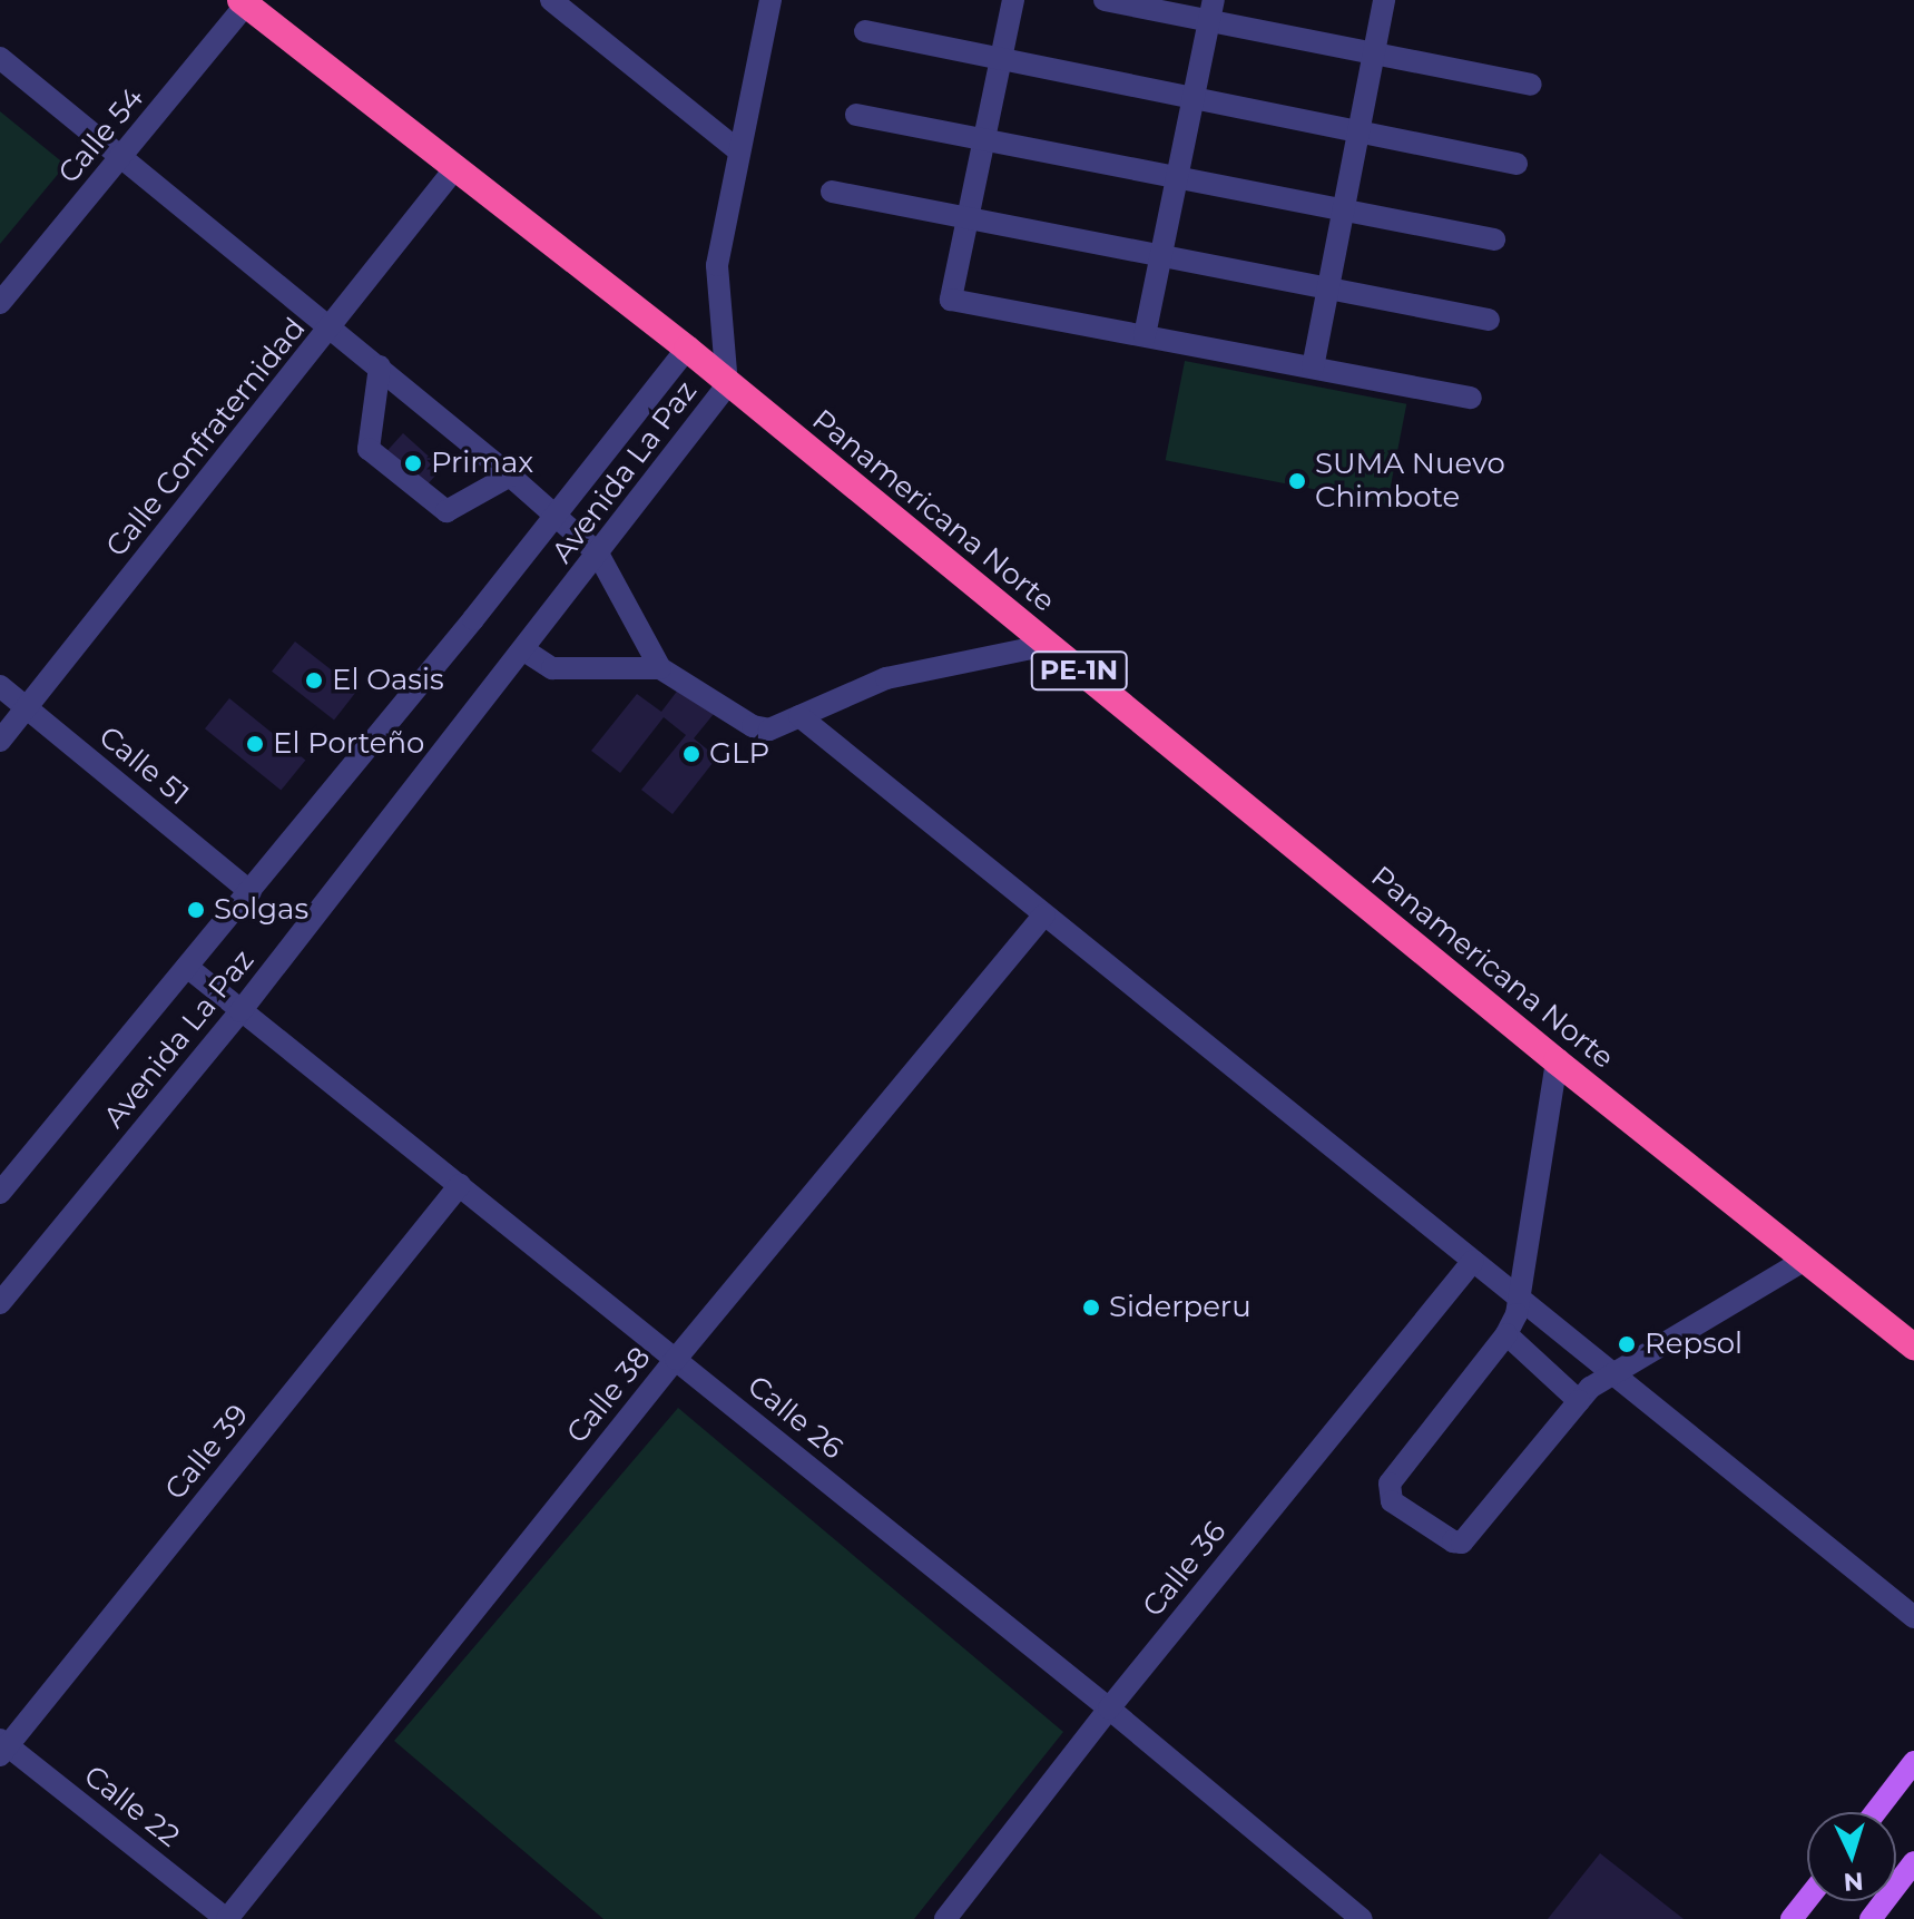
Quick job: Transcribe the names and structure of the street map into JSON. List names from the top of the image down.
{
  "streets": {
    "highway": ["Panamericana Norte", "PE-1N"],
    "street": [
      "Calle 54",
      "Calle Confraternidad",
      "Avenida La Paz",
      "Calle 51",
      "Calle 38",
      "Calle 26",
      "Calle 39",
      "Calle 36",
      "Calle 22"
    ]
  },
  "crossings": [
    ["Calle 54", "Panamericana Norte"],
    ["Calle Confraternidad", "Panamericana Norte"],
    ["Calle Confraternidad", "Calle 51"],
    ["Avenida La Paz", "Panamericana Norte"],
    ["Avenida La Paz", "Calle 51"],
    ["Avenida La Paz", "Calle 26"],
    ["Calle 38", "Calle 26"],
    ["Calle 38", "Calle 22"],
    ["Calle 26", "Calle 39"],
    ["Calle 26", "Calle 36"],
    ["Calle 39", "Calle 22"]
  ],
  "places": [
    "Primax",
    "SUMA Nuevo Chimbote",
    "El Oasis",
    "El Porteño",
    "GLP",
    "Solgas",
    "Siderperu",
    "Repsol"
  ],
  "north": "bottom"
}
